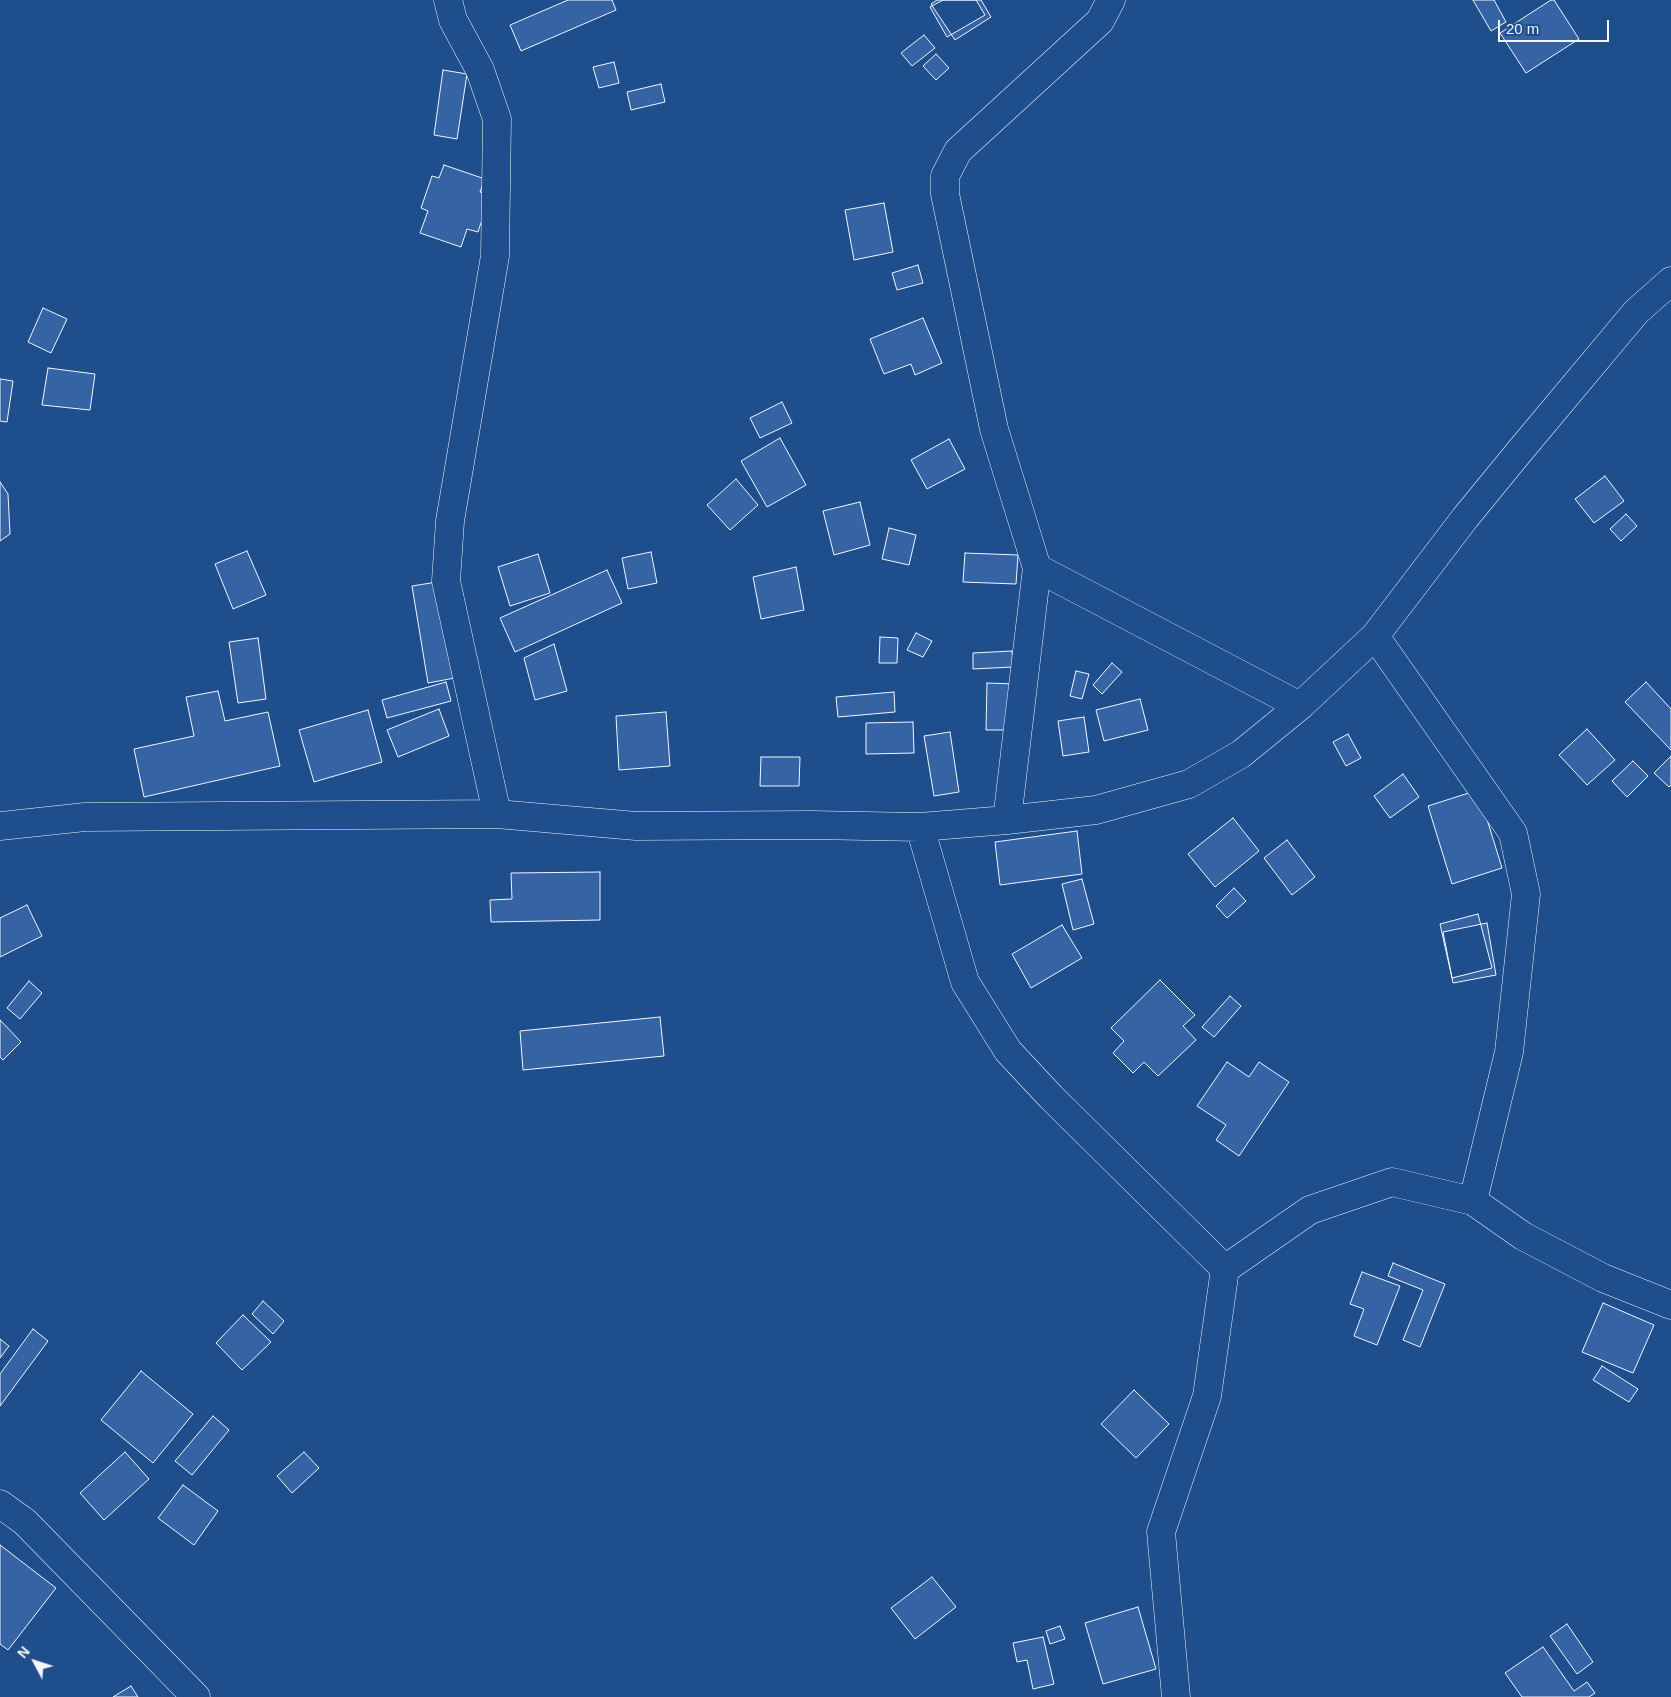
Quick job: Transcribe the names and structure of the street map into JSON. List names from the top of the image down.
{
  "scale_bar": "20 m",
  "north": "top left"
}
